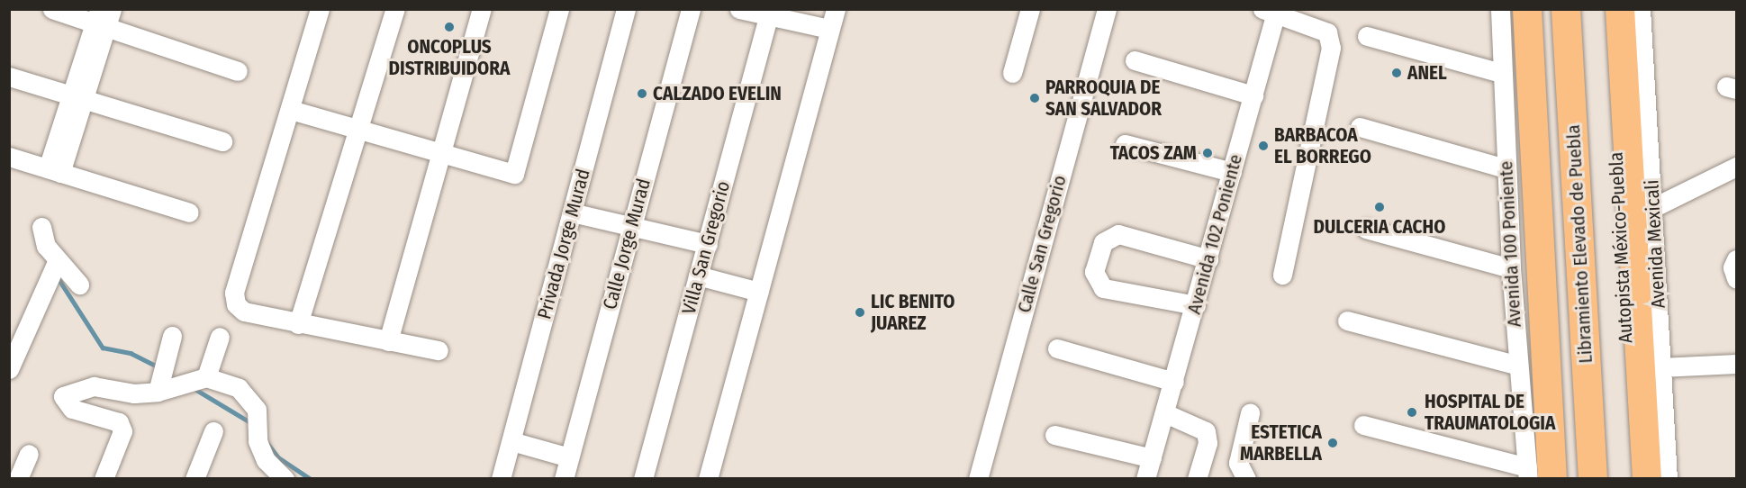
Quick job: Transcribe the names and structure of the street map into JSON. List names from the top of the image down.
{
  "streets": {
    "highway": ["Libramiento Elevado de Puebla", "Autopista México-Puebla"],
    "street": [
      "Avenida 102 Poniente",
      "Privada Jorge Murad",
      "Calle Jorge Murad",
      "Calle San Gregorio",
      "Avenida 100 Poniente",
      "Avenida Mexicali",
      "Villa San Gregorio"
    ]
  },
  "crossings": [
    ["Libramiento Elevado de Puebla", "Autopista México-Puebla"]
  ],
  "places": [
    "ONCOPLUS DISTRIBUIDORA",
    "ANEL",
    "CALZADO EVELIN",
    "PARROQUIA DE SAN SALVADOR",
    "BARBACOA EL BORREGO",
    "TACOS ZAM",
    "DULCERIA CACHO",
    "LIC BENITO JUAREZ",
    "HOSPITAL DE TRAUMATOLOGIA",
    "ESTETICA MARBELLA"
  ]
}
